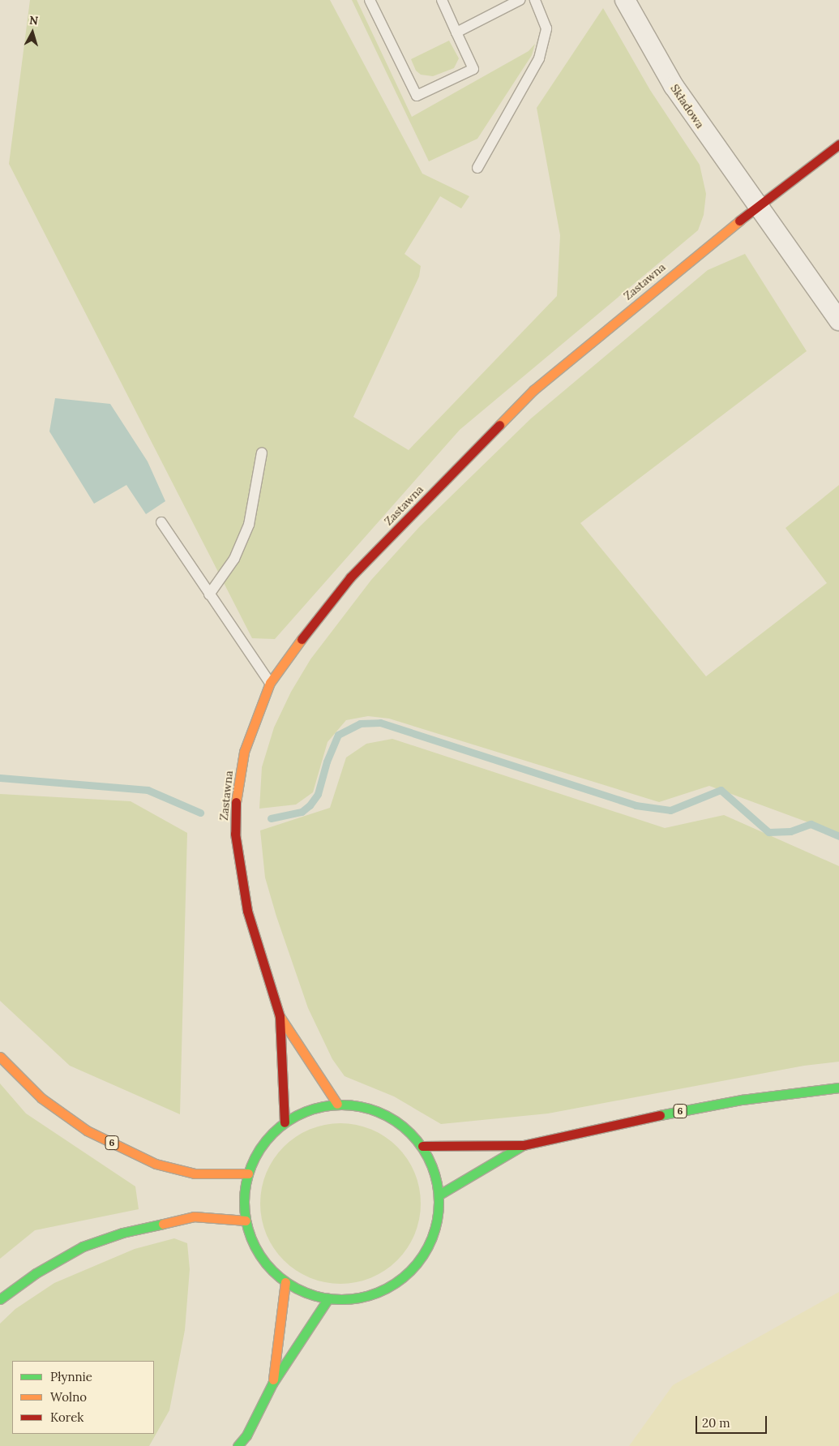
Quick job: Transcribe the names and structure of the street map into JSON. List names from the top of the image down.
{
  "streets": {
    "main road": ["Zastawna", "6"],
    "street": ["Składowa"]
  },
  "crossings": [
    ["Składowa", "Zastawna"]
  ],
  "legend": ["Płynnie", "Wolno", "Korek"],
  "scale_bar": "20 m",
  "north": "top"
}
